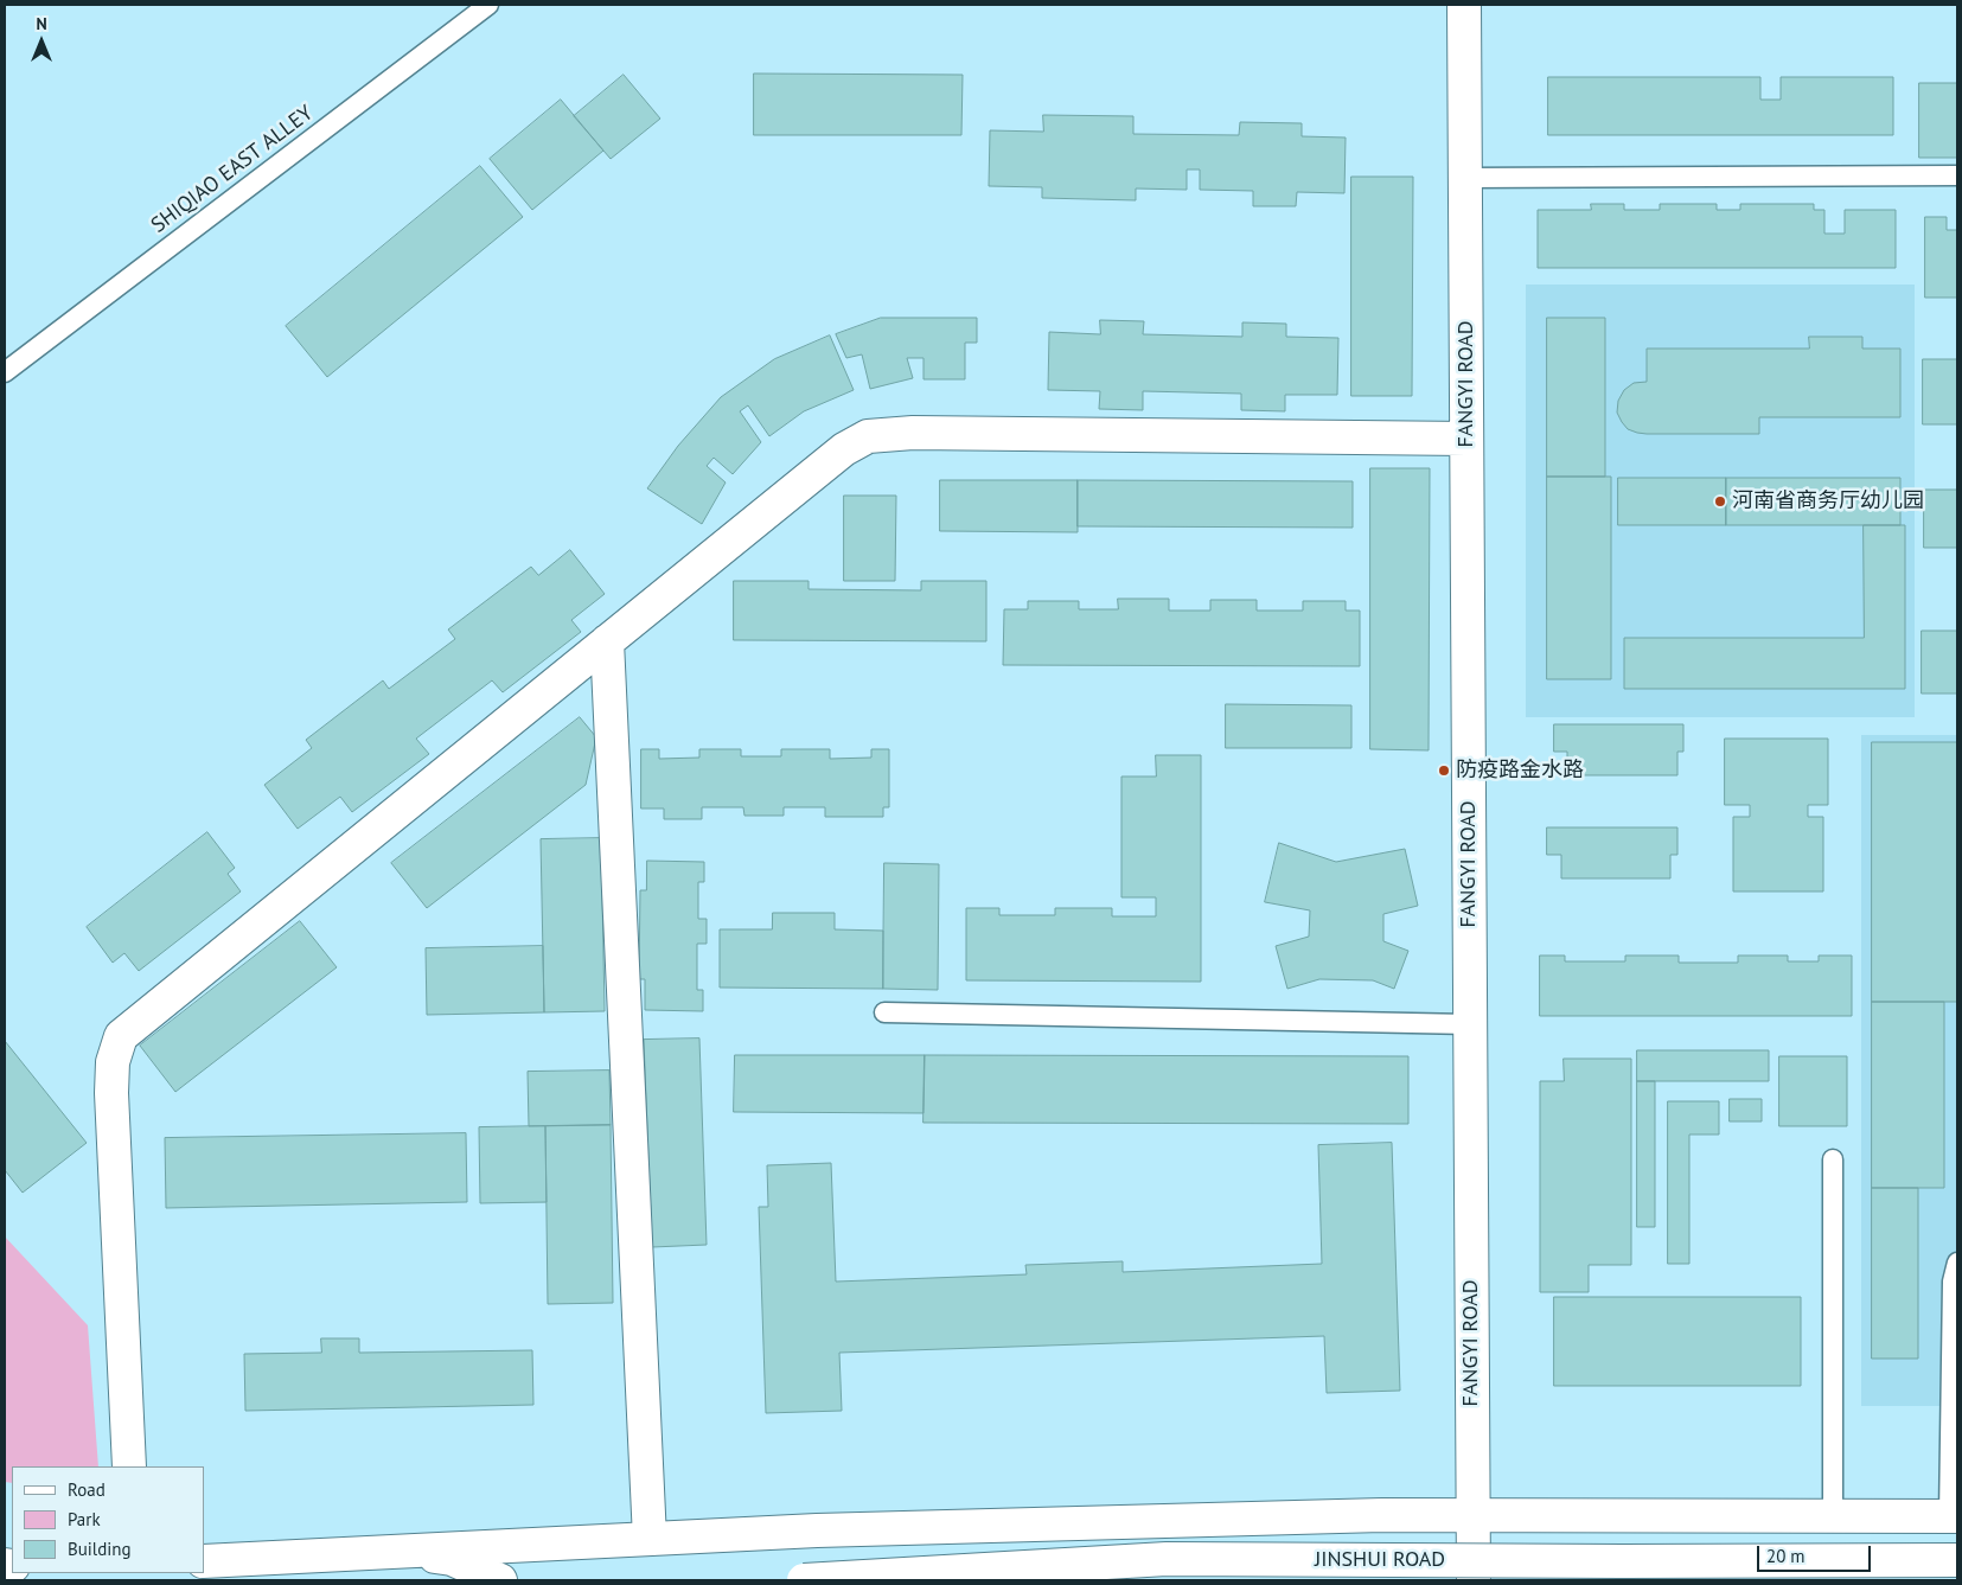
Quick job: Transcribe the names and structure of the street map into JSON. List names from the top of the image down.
{
  "streets": {
    "street": ["FANGYI ROAD", "JINSHUI ROAD"],
    "lane": ["SHIQIAO EAST ALLEY"]
  },
  "places": ["河南省商务厅幼儿园", "防疫路金水路"],
  "legend": ["Road", "Park", "Building"],
  "scale_bar": "20 m",
  "north": "top"
}
